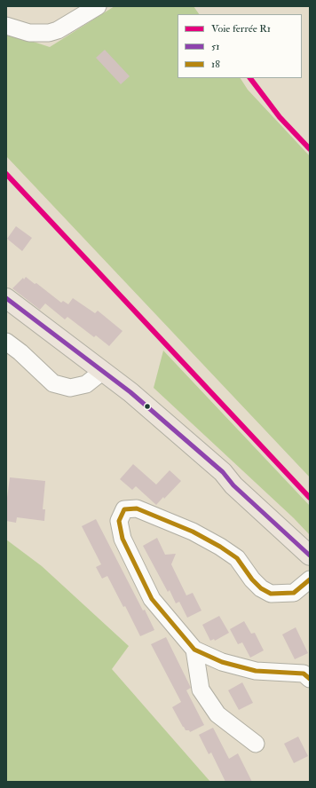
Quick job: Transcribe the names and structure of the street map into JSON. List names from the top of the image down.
{
  "lines": ["rail line R1", "transit line 51", "transit line 18"],
  "legend": ["Voie ferrée R1", "51", "18"]
}
